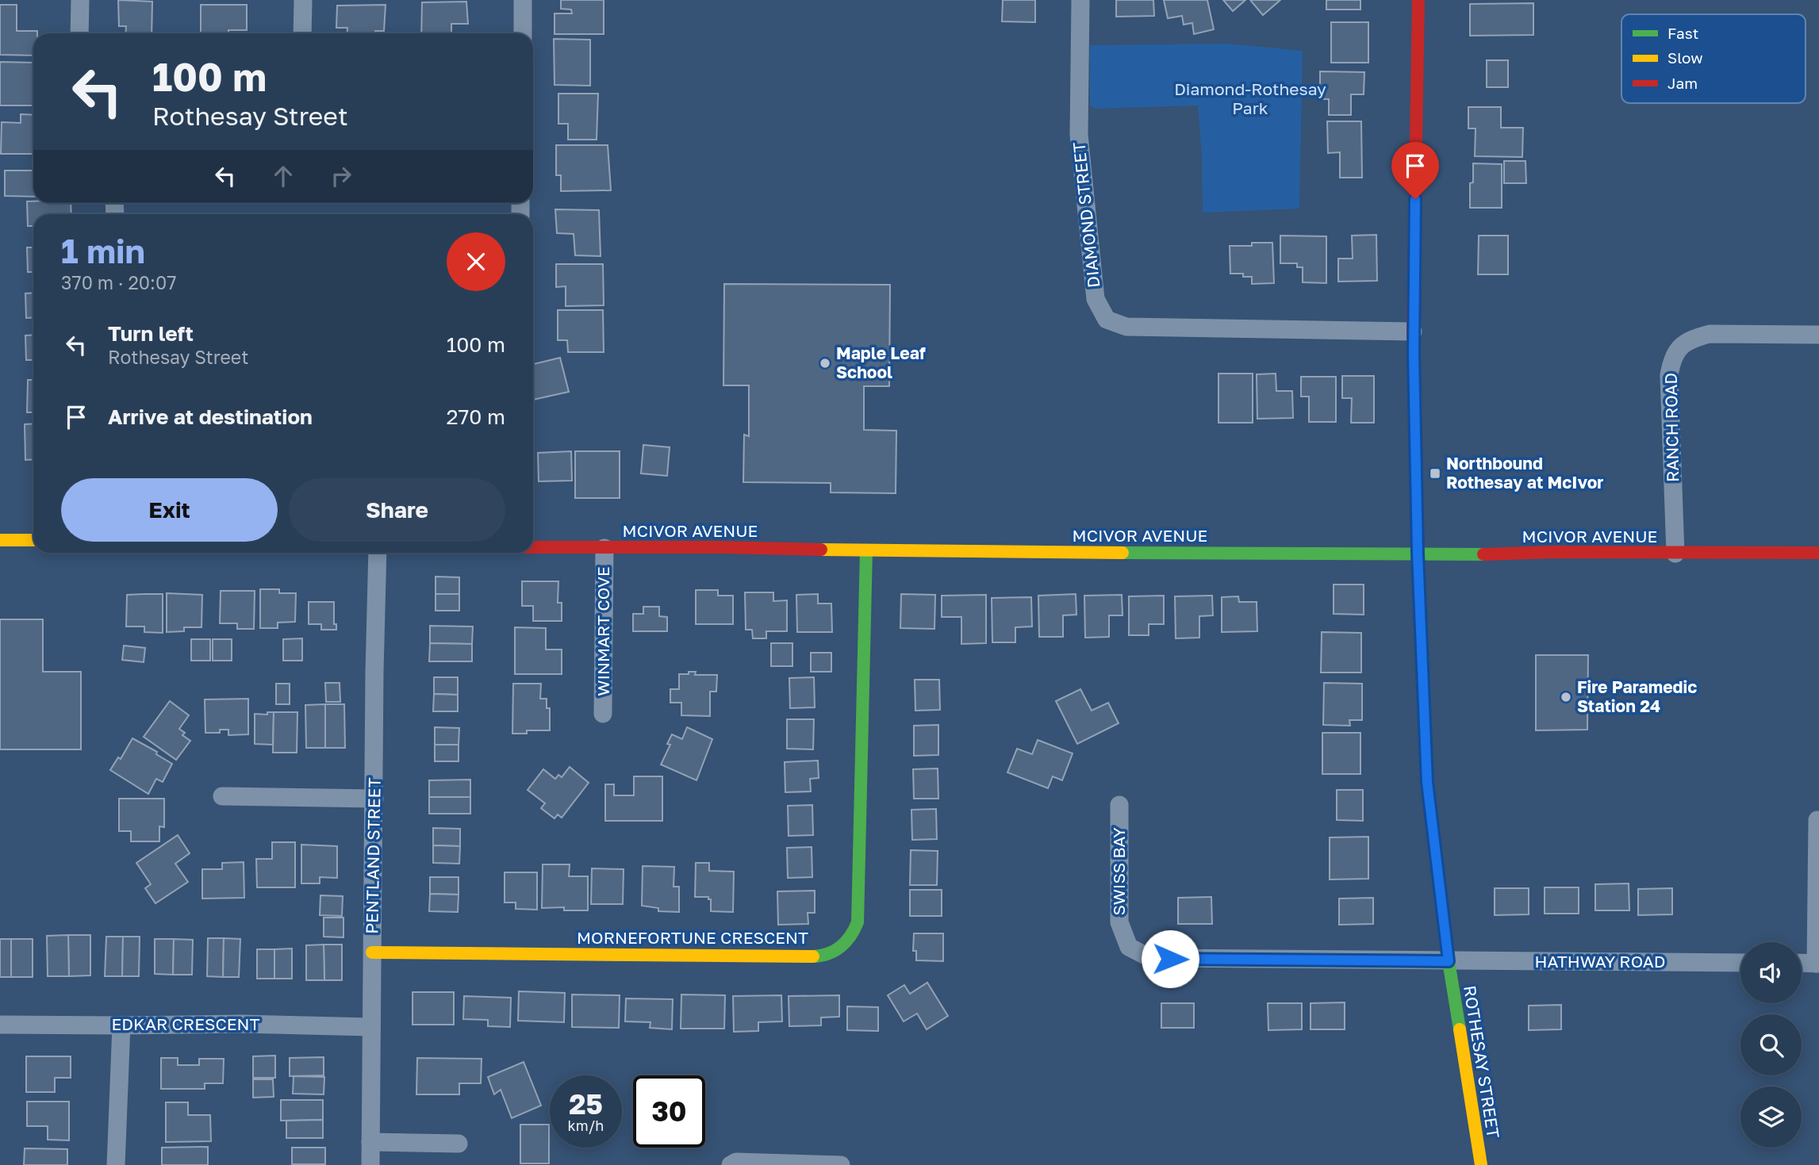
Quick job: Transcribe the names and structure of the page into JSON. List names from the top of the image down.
{
  "streets": {
    "street": [
      "DIAMOND STREET",
      "RANCH ROAD",
      "MCIVOR AVENUE",
      "WINMART COVE",
      "PENTLAND STREET",
      "SWISS BAY",
      "MORNEFORTUNE CRESCENT",
      "HATHWAY ROAD",
      "EDKAR CRESCENT",
      "ROTHESAY STREET"
    ]
  },
  "crossings": [
    ["DIAMOND STREET", "ROTHESAY STREET"],
    ["RANCH ROAD", "MCIVOR AVENUE"],
    ["MCIVOR AVENUE", "WINMART COVE"],
    ["MCIVOR AVENUE", "MORNEFORTUNE CRESCENT"],
    ["MCIVOR AVENUE", "ROTHESAY STREET"],
    ["PENTLAND STREET", "MORNEFORTUNE CRESCENT"],
    ["PENTLAND STREET", "EDKAR CRESCENT"],
    ["SWISS BAY", "HATHWAY ROAD"],
    ["SWISS BAY", "ROTHESAY STREET"],
    ["HATHWAY ROAD", "ROTHESAY STREET"]
  ],
  "parks": ["Diamond-Rothesay Park"],
  "places": {
    "other": ["Maple Leaf School", "Fire Paramedic Station 24"],
    "transit": ["Northbound Rothesay at McIvor"]
  },
  "legend": ["Fast", "Slow", "Jam"],
  "page": {
    "turn": ["100 m", "Rothesay Street"],
    "heading": ["1 min", "370 m · 20:07"],
    "list": [
      {
        "name": "Turn left",
        "note": "Rothesay Street",
        "value": "100 m"
      },
      {
        "name": "Arrive at destination",
        "value": "270 m"
      }
    ],
    "buttons": ["Exit", "Share"],
    "speed": "25 km/h",
    "limit": "30"
  }
}
